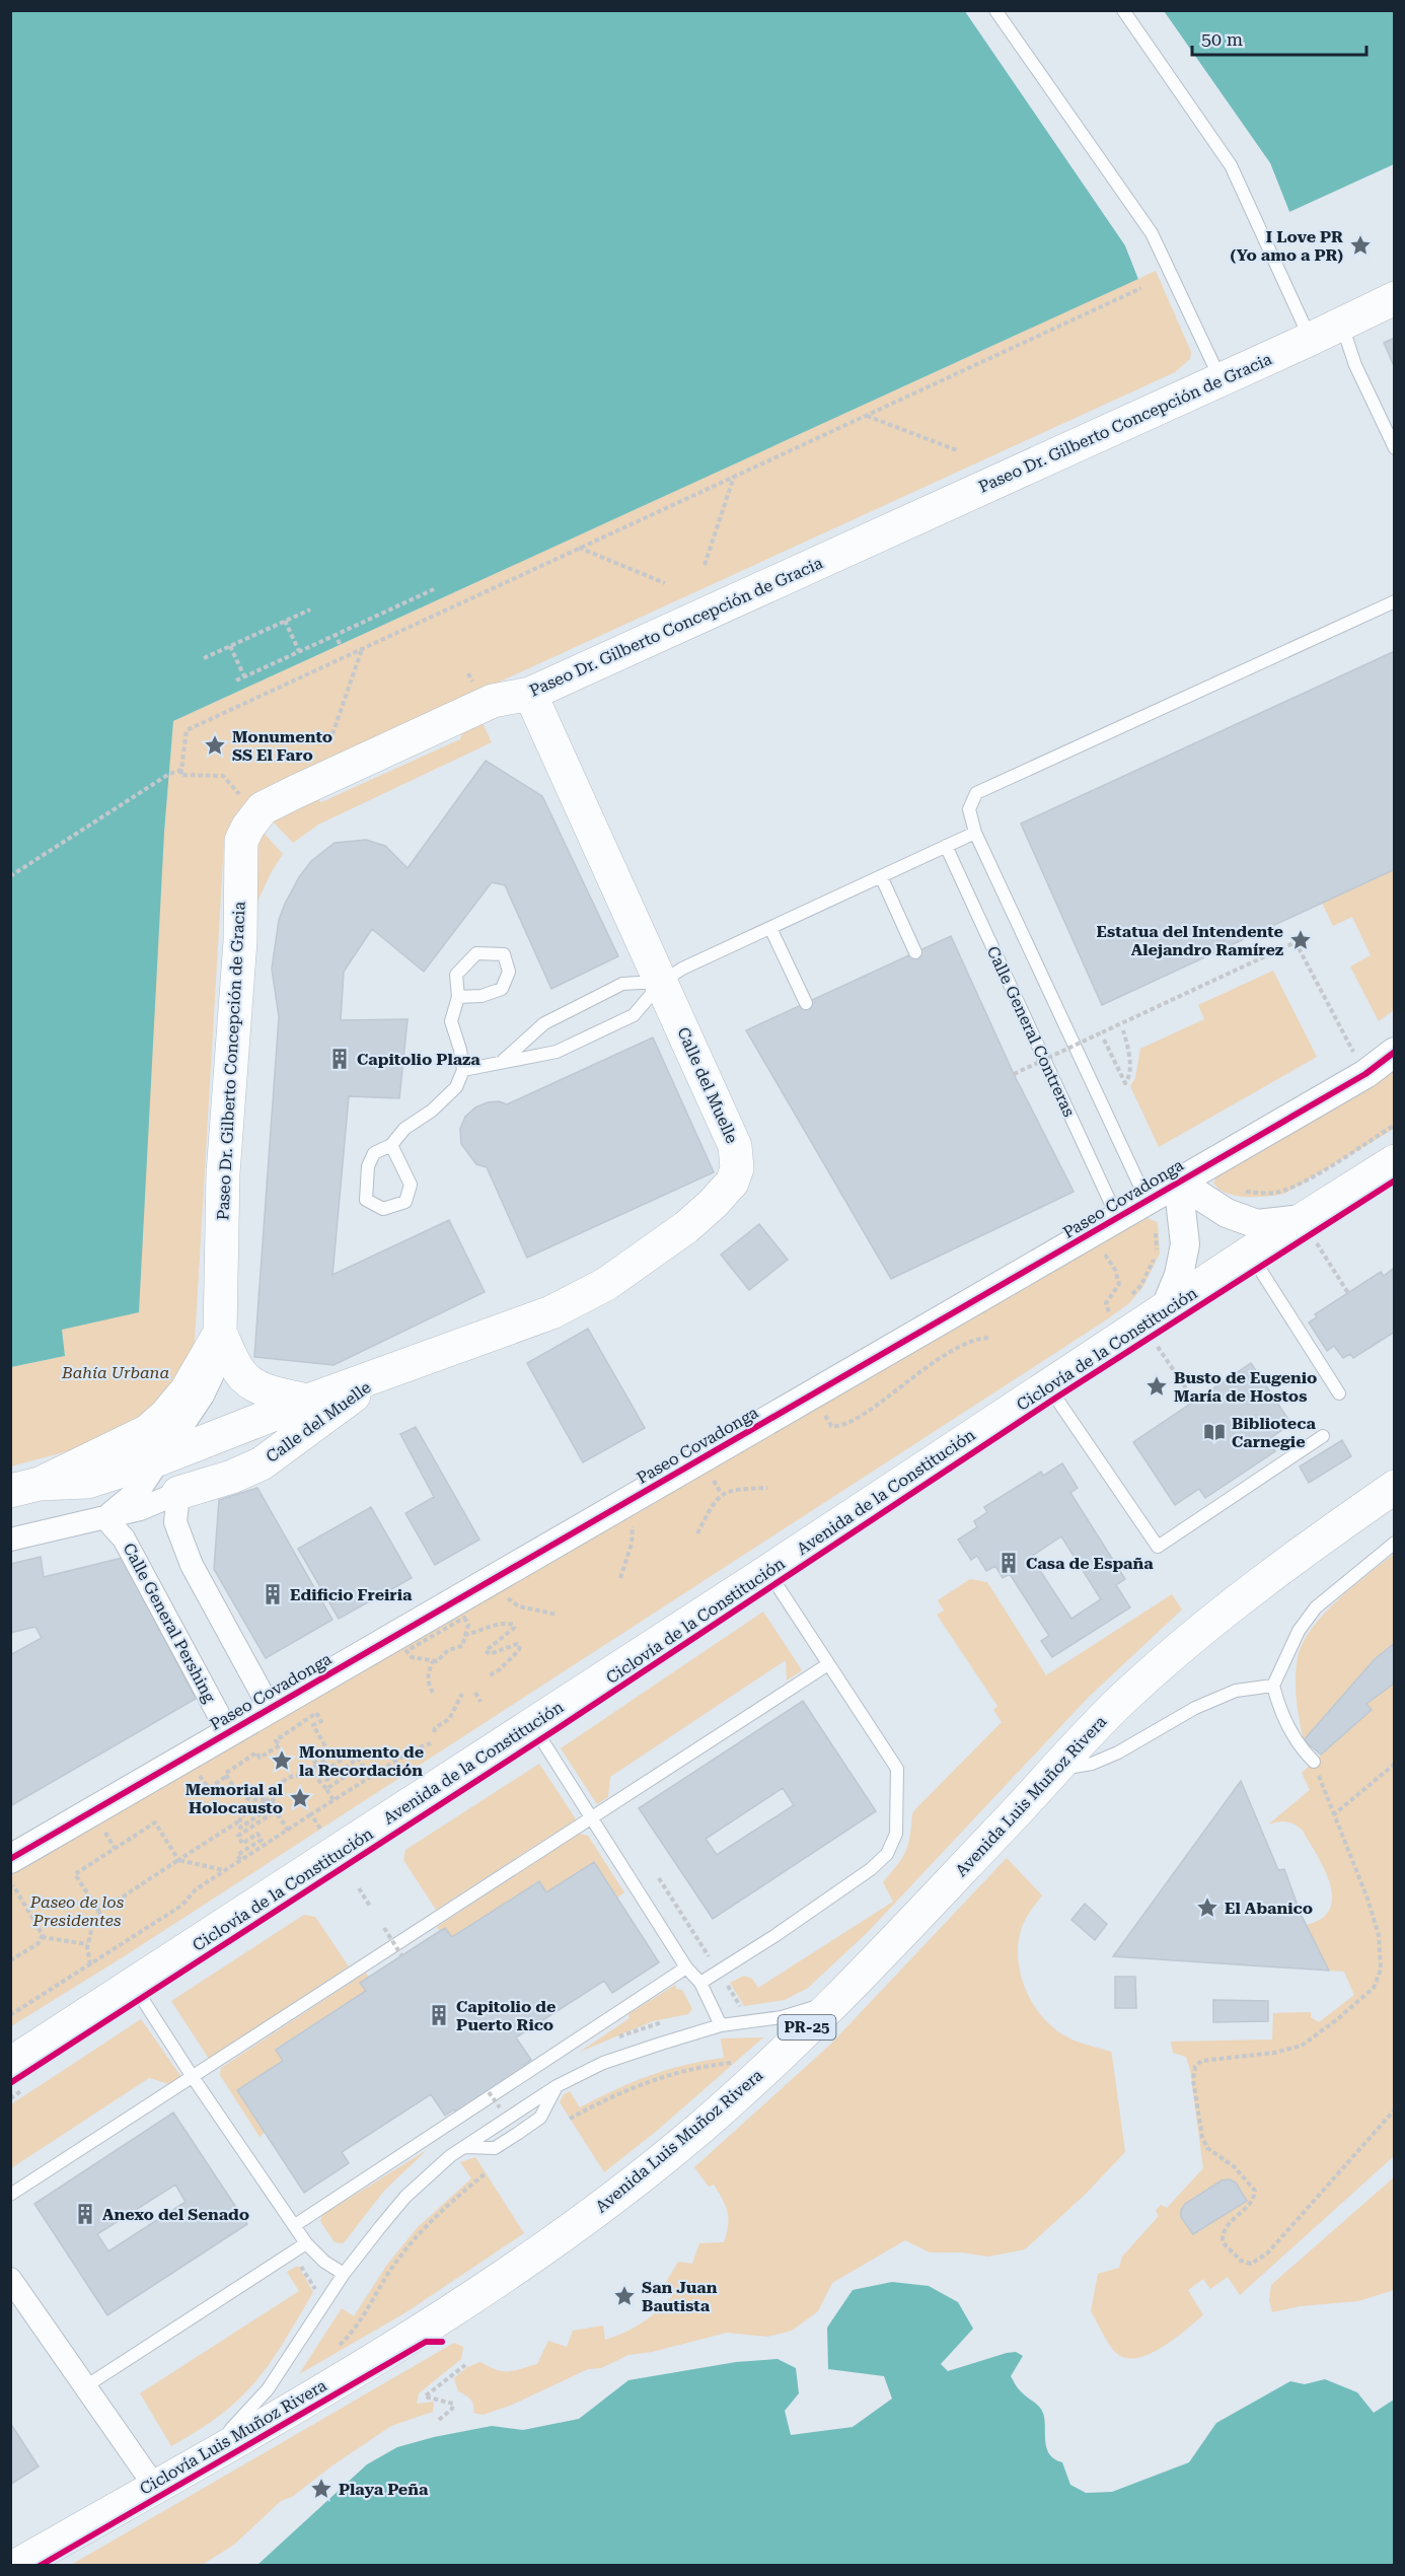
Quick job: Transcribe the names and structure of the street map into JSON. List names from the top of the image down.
{
  "streets": {
    "main road": [
      "Paseo Dr. Gilberto Concepción de Gracia",
      "Calle del Muelle",
      "Avenida de la Constitución",
      "Avenida Luis Muñoz Rivera",
      "PR-25"
    ],
    "street": ["Paseo Covadonga", "Calle General Pershing"],
    "lane": ["Calle General Contreras"],
    "cycle path": ["Ciclovía de la Constitución", "Ciclovía Luis Muñoz Rivera"]
  },
  "crossings": [
    ["Paseo Dr. Gilberto Concepción de Gracia", "Calle del Muelle"],
    ["Calle General Contreras", "Paseo Covadonga"],
    ["Paseo Covadonga", "Calle General Pershing"]
  ],
  "parks": ["Bahía Urbana", "Paseo de los Presidentes"],
  "places": {
    "place": [
      "I Love PR (Yo amo a PR)",
      "Monumento SS El Faro",
      "Estatua del Intendente Alejandro Ramírez",
      "Busto de Eugenio María de Hostos",
      "Monumento de la Recordación",
      "Memorial al Holocausto",
      "El Abanico",
      "San Juan Bautista",
      "Playa Peña"
    ],
    "building": [
      "Capitolio Plaza",
      "Casa de España",
      "Edificio Freiria",
      "Capitolio de Puerto Rico",
      "Anexo del Senado"
    ],
    "library": ["Biblioteca Carnegie"]
  },
  "scale_bar": "50 m"
}
